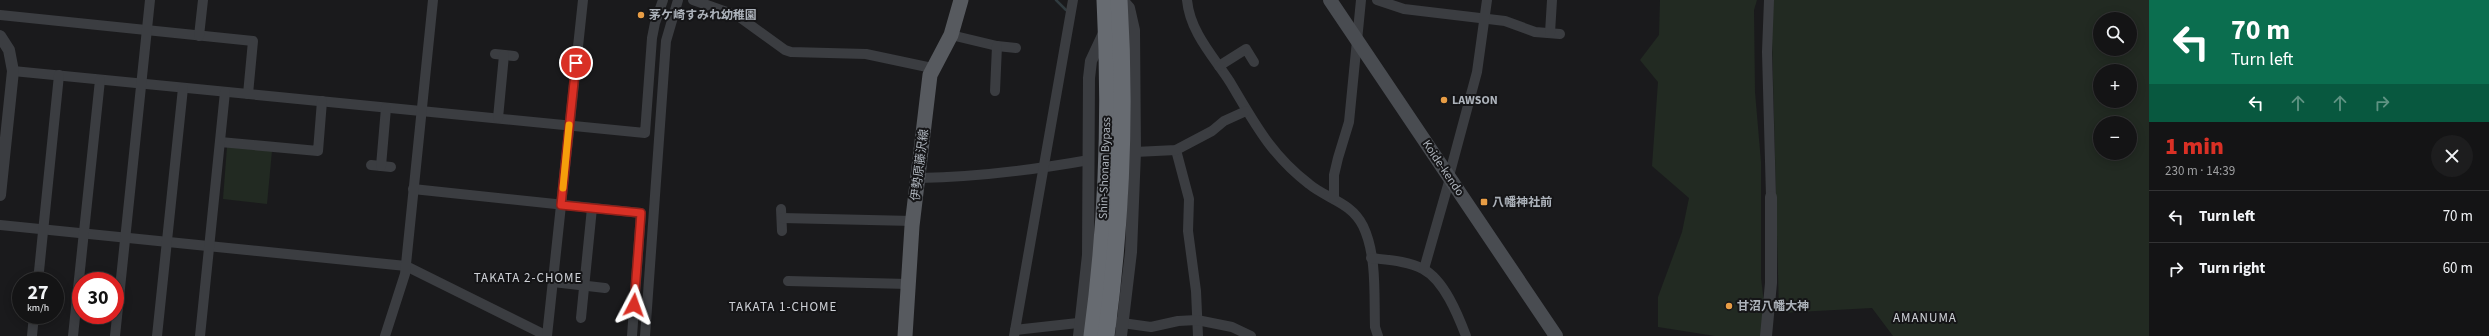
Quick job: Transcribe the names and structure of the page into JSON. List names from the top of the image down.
{
  "streets": {
    "highway": ["Shin-Shonan Bypass"],
    "main road": ["伊勢原藤沢線", "Koide-kendo"]
  },
  "districts": ["TAKATA 2-CHOME", "TAKATA 1-CHOME", "AMANUMA"],
  "places": {
    "other": ["茅ケ崎すみれ幼稚園", "LAWSON", "甘沼八幡大神"],
    "transit": ["八幡神社前"]
  },
  "page": {
    "turn": ["70 m", "Turn left"],
    "map_buttons": ["+", "−"],
    "heading": ["1 min", "230 m · 14:39"],
    "list": [
      {
        "name": "Turn left",
        "value": "70 m"
      },
      {
        "name": "Turn right",
        "value": "60 m"
      }
    ],
    "speed": "27 km/h",
    "limit": "30"
  }
}
